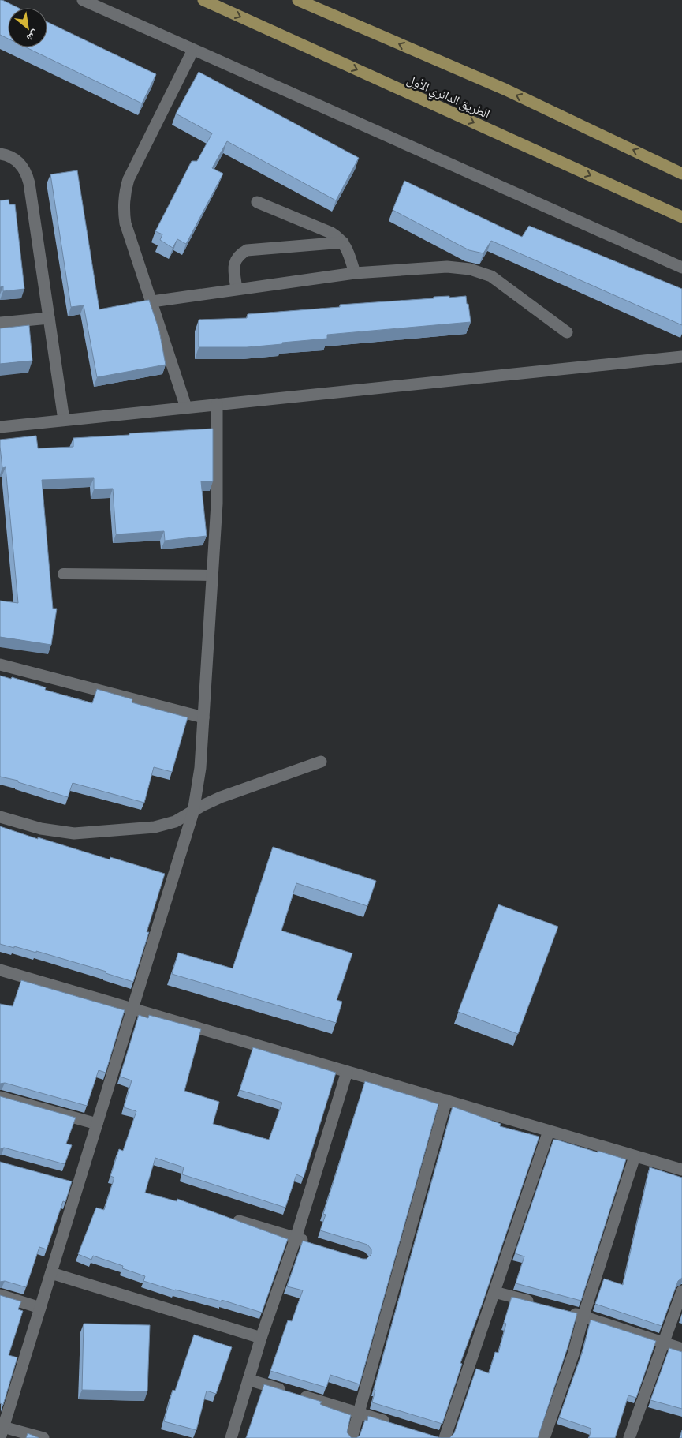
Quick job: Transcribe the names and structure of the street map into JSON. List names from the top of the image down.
{
  "streets": {
    "main road": ["الطريق الدائري الأول"]
  },
  "north": "bottom right"
}
